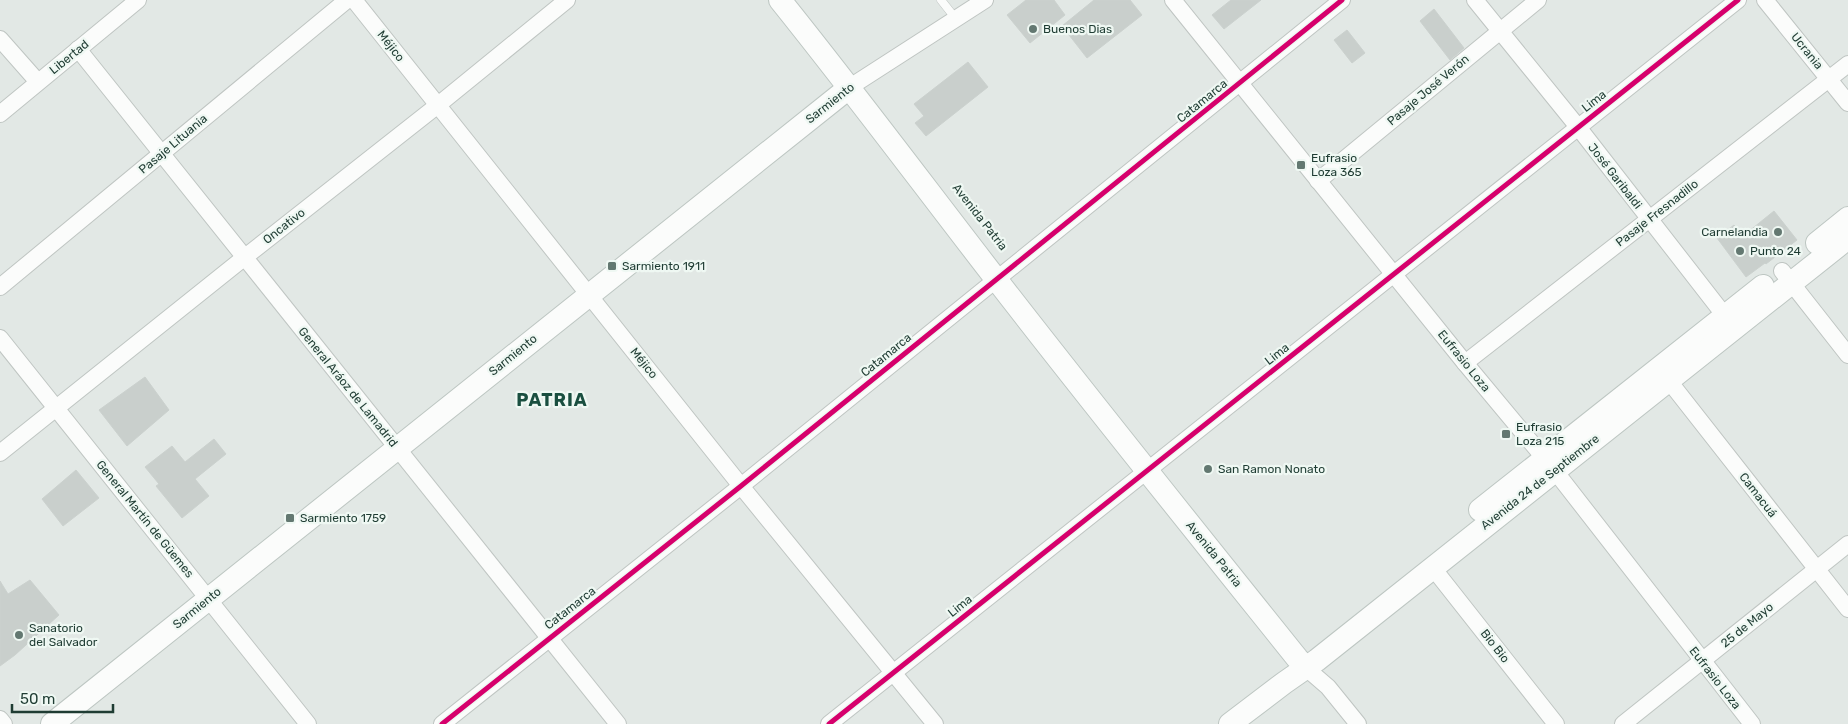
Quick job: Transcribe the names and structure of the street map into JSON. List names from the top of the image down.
{
  "streets": {
    "main road": ["Sarmiento", "Avenida Patria", "Avenida 24 de Septiembre"],
    "street": [
      "Méjico",
      "Ucrania",
      "Libertad",
      "Pasaje José Verón",
      "Catamarca",
      "Lima",
      "Pasaje Lituania",
      "José Garibaldi",
      "Pasaje Fresnadillo",
      "Oncativo",
      "Eufrasio Loza",
      "General Aráoz de Lamadrid",
      "Camacuá",
      "General Martín de Güemes",
      "25 de Mayo",
      "Bio Bio"
    ]
  },
  "crossings": [
    ["Méjico", "Catamarca"],
    ["Méjico", "Lima"],
    ["Méjico", "Sarmiento"],
    ["Méjico", "Oncativo"],
    ["Ucrania", "Pasaje Fresnadillo"],
    ["Libertad", "General Aráoz de Lamadrid"],
    ["Pasaje José Verón", "José Garibaldi"],
    ["Pasaje José Verón", "Eufrasio Loza"],
    ["Catamarca", "Avenida Patria"],
    ["Catamarca", "Eufrasio Loza"],
    ["Catamarca", "General Aráoz de Lamadrid"],
    ["Lima", "José Garibaldi"],
    ["Lima", "Avenida Patria"],
    ["Lima", "Eufrasio Loza"],
    ["Sarmiento", "Avenida Patria"],
    ["Sarmiento", "General Aráoz de Lamadrid"],
    ["Sarmiento", "General Martín de Güemes"],
    ["Pasaje Lituania", "General Aráoz de Lamadrid"],
    ["José Garibaldi", "Pasaje Fresnadillo"],
    ["José Garibaldi", "Avenida 24 de Septiembre"],
    ["Pasaje Fresnadillo", "Eufrasio Loza"],
    ["Avenida Patria", "Avenida 24 de Septiembre"],
    ["Oncativo", "General Aráoz de Lamadrid"],
    ["Oncativo", "General Martín de Güemes"],
    ["Eufrasio Loza", "Avenida 24 de Septiembre"],
    ["Eufrasio Loza", "25 de Mayo"],
    ["Avenida 24 de Septiembre", "Camacuá"],
    ["Avenida 24 de Septiembre", "Bio Bio"],
    ["Camacuá", "25 de Mayo"]
  ],
  "districts": ["PATRIA"],
  "places": {
    "other": [
      "Buenos Dias",
      "Carnelandia",
      "Punto 24",
      "San Ramon Nonato",
      "Sanatorio del Salvador"
    ],
    "transit": [
      "Eufrasio Loza 365",
      "Sarmiento 1911",
      "Eufrasio Loza 215",
      "Sarmiento 1759"
    ]
  },
  "scale_bar": "50 m"
}
